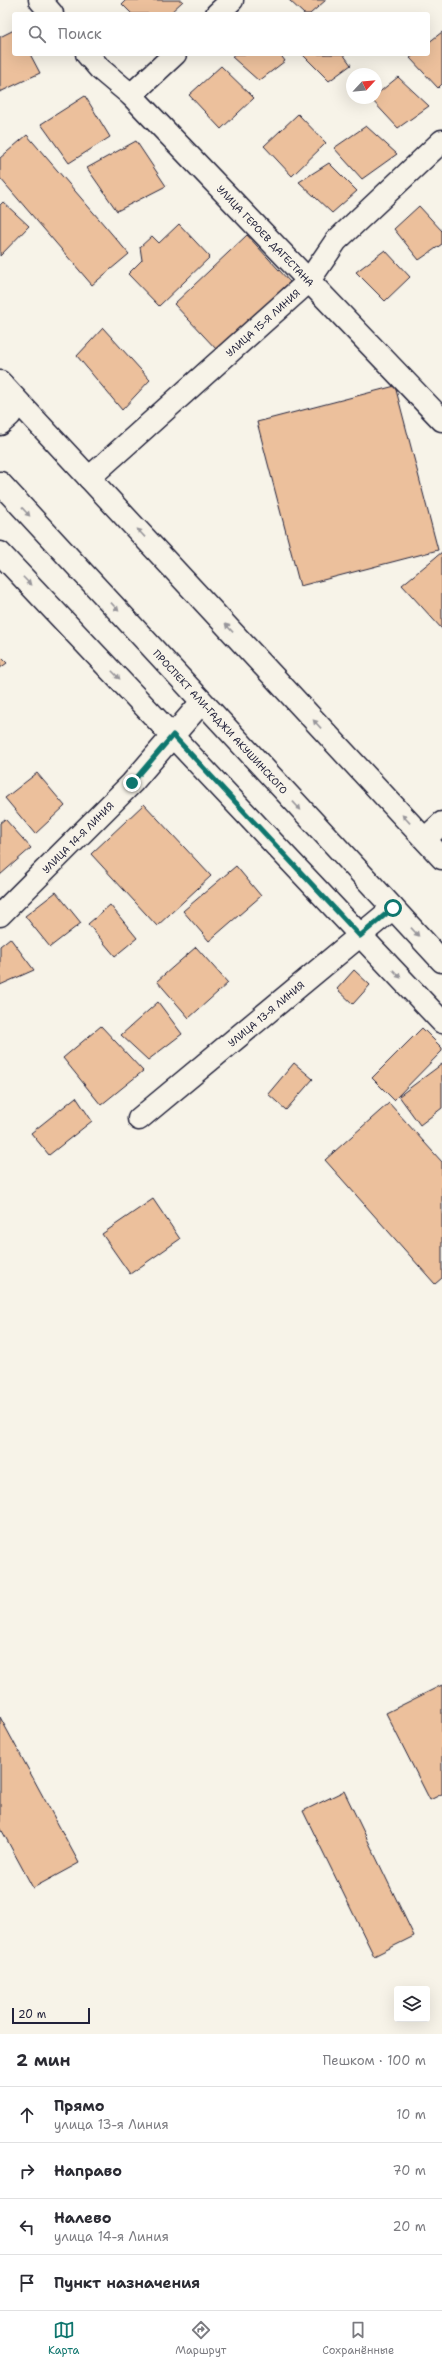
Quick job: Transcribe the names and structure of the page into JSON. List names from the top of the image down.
{
  "streets": {
    "street": [
      "УЛИЦА ГЕРОЕВ ДАГЕСТАНА",
      "УЛИЦА 15-Я ЛИНИЯ",
      "ПРОСПЕКТ АЛИ-ГАДЖИ АКУШИНСКОГО",
      "УЛИЦА 14-Я ЛИНИЯ",
      "УЛИЦА 13-Я ЛИНИЯ"
    ]
  },
  "crossings": [
    ["УЛИЦА ГЕРОЕВ ДАГЕСТАНА", "УЛИЦА 15-Я ЛИНИЯ"],
    ["ПРОСПЕКТ АЛИ-ГАДЖИ АКУШИНСКОГО", "УЛИЦА 14-Я ЛИНИЯ"],
    ["ПРОСПЕКТ АЛИ-ГАДЖИ АКУШИНСКОГО", "УЛИЦА 13-Я ЛИНИЯ"]
  ],
  "scale_bar": "20 m",
  "north": "top right",
  "page": {
    "search": "Поиск",
    "scale": "20 m",
    "heading": ["2 мин", "Пешком · 100 m"],
    "list": [
      ["Прямо", "улица 13-я Линия", "10 m"],
      ["Направо", "70 m"],
      ["Налево", "улица 14-я Линия", "20 m"],
      "Пункт назначения"
    ],
    "nav": ["Карта", "Маршрут", "Сохранённые"]
  }
}
